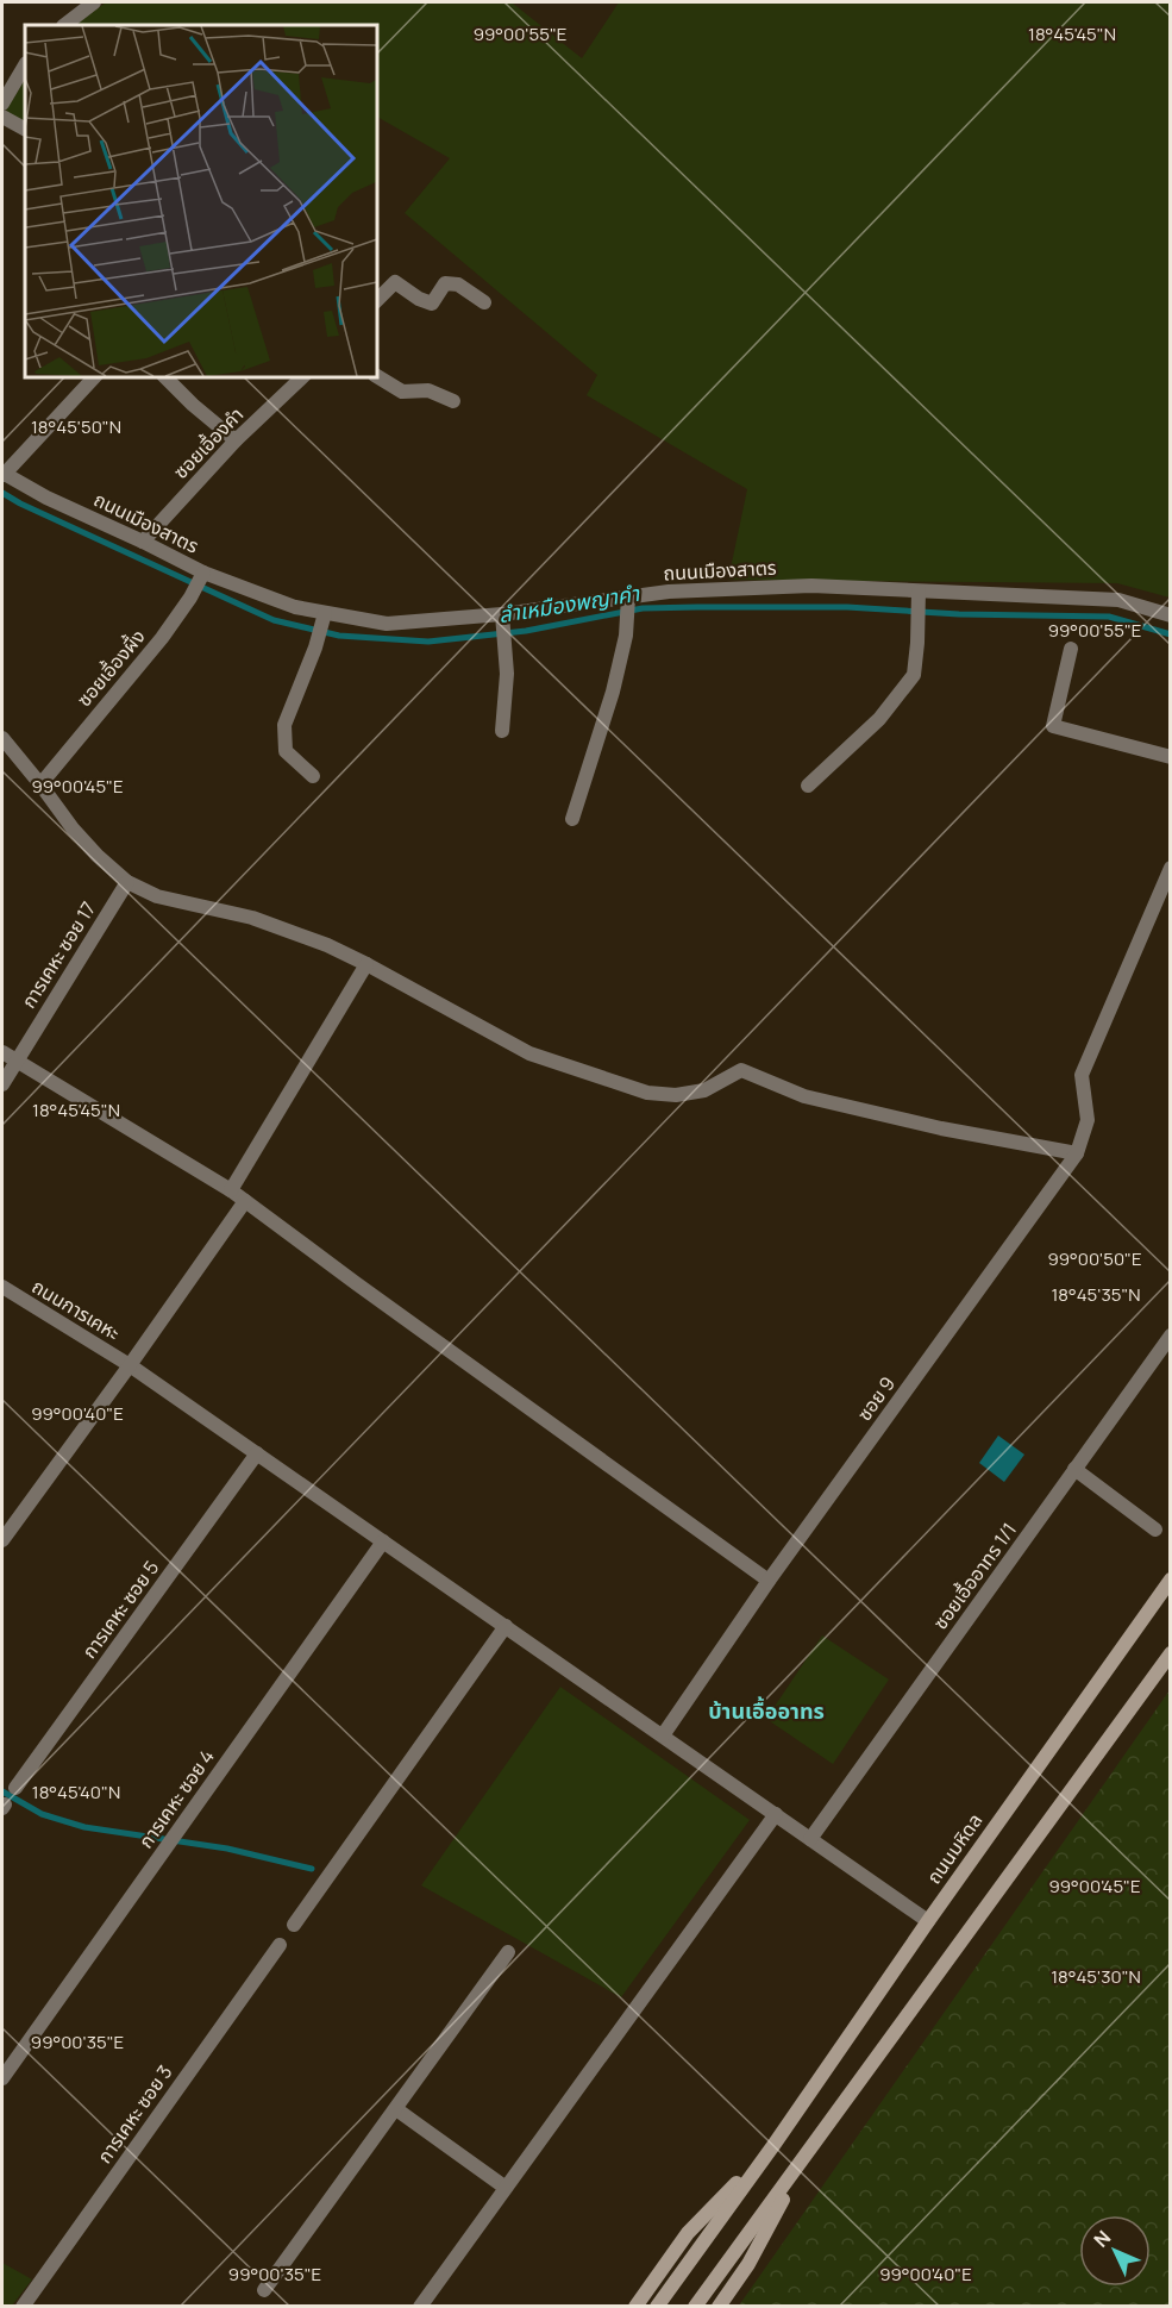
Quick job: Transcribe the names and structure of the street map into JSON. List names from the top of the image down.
{
  "streets": {
    "main road": ["ถนนมหิดล"],
    "street": [
      "ซอยเอื้องคำ",
      "ถนนเมืองสาตร",
      "ซอยเอื้องผื้ง",
      "การเคหะ ซอย 17",
      "ถนนการเคหะ",
      "ซอย 9",
      "ซอยเอื้ออาทร 1/1",
      "การเคหะ ซอย 5",
      "การเคหะ ซอย 4",
      "การเคหะ ซอย 3"
    ]
  },
  "crossings": [
    ["ซอยเอื้องคำ", "ถนนเมืองสาตร"],
    ["ถนนเมืองสาตร", "ซอยเอื้องผื้ง"],
    ["ถนนการเคหะ", "ซอย 9"],
    ["ถนนการเคหะ", "ซอยเอื้ออาทร 1/1"],
    ["ถนนการเคหะ", "การเคหะ ซอย 5"],
    ["ถนนการเคหะ", "การเคหะ ซอย 4"],
    ["ถนนการเคหะ", "ถนนมหิดล"]
  ],
  "districts": ["บ้านเอื้ออาทร"],
  "water": ["ลำเหมืองพญาคำ"],
  "north": "top left",
  "coordinates": [
    "99°00'55\"E",
    "18°45'45\"N",
    "18°45'50\"N",
    "99°00'45\"E",
    "99°00'50\"E",
    "18°45'35\"N",
    "99°00'40\"E",
    "18°45'40\"N",
    "18°45'30\"N",
    "99°00'35\"E"
  ]
}
